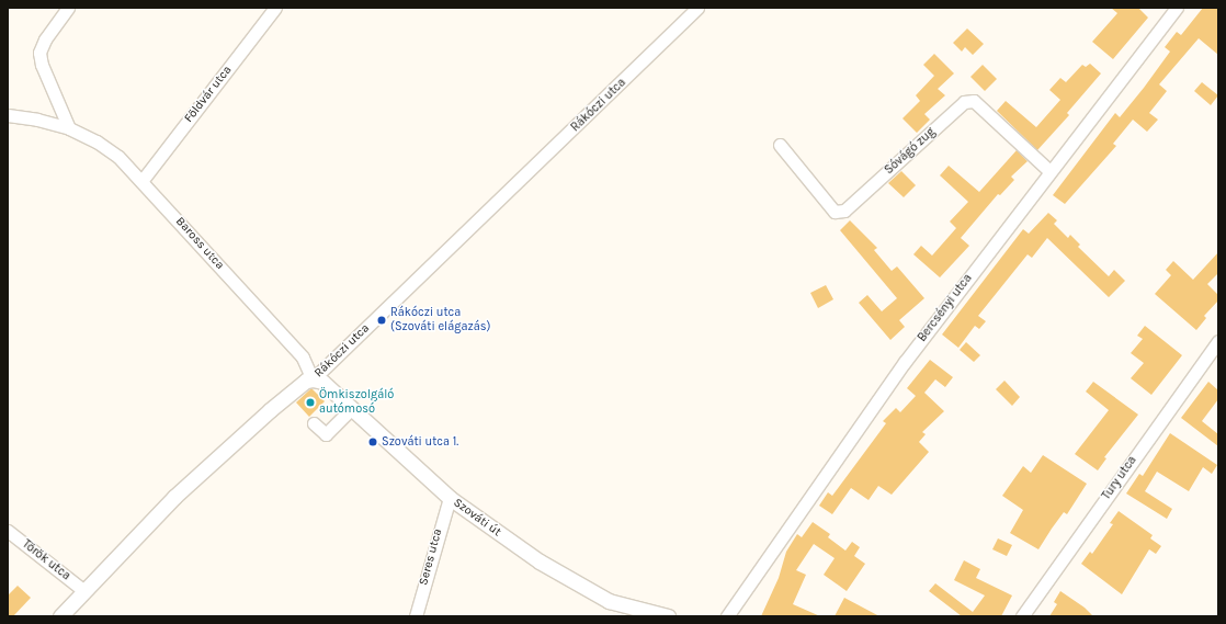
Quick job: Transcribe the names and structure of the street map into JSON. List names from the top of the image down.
{
  "streets": {
    "main road": ["Rákóczi utca", "Szováti út"],
    "street": [
      "Földvár utca",
      "Sóvágó zug",
      "Baross utca",
      "Bercsényi utca",
      "Tury utca",
      "Seres utca",
      "Török utca"
    ]
  },
  "crossings": [
    ["Földvár utca", "Baross utca"],
    ["Rákóczi utca", "Baross utca"],
    ["Rákóczi utca", "Szováti út"],
    ["Rákóczi utca", "Török utca"],
    ["Sóvágó zug", "Bercsényi utca"],
    ["Baross utca", "Szováti út"],
    ["Szováti út", "Seres utca"]
  ],
  "places": ["Rákóczi utca (Szováti elágazás)", "Ömkiszolgáló autómosó", "Szováti utca 1."]
}
